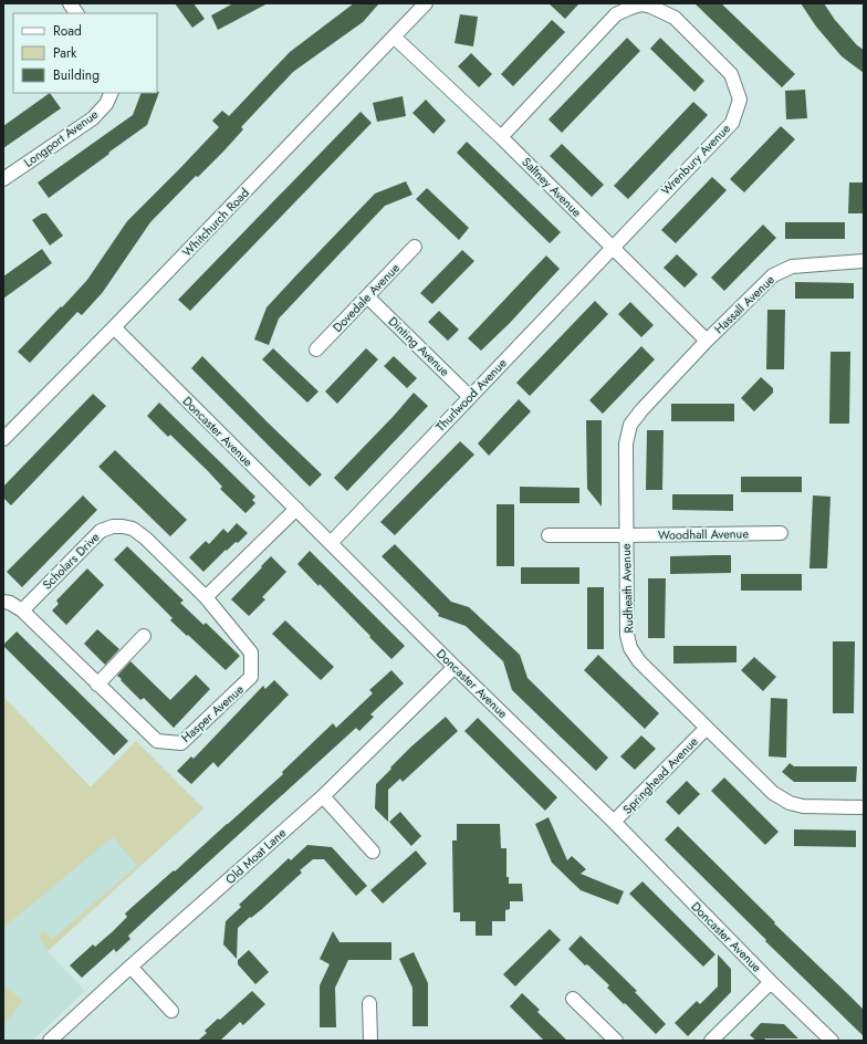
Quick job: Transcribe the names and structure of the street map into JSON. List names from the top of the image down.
{
  "streets": {
    "street": [
      "Longport Avenue",
      "Wrenbury Avenue",
      "Saltney Avenue",
      "Whitchurch Road",
      "Dovedale Avenue",
      "Hassall Avenue",
      "Dinting Avenue",
      "Thurlwood Avenue",
      "Doncaster Avenue",
      "Woodhall Avenue",
      "Scholars Drive",
      "Rudheath Avenue",
      "Hasper Avenue",
      "Springhead Avenue",
      "Old Moat Lane"
    ]
  },
  "crossings": [
    ["Wrenbury Avenue", "Saltney Avenue"],
    ["Wrenbury Avenue", "Thurlwood Avenue"],
    ["Saltney Avenue", "Whitchurch Road"],
    ["Saltney Avenue", "Hassall Avenue"],
    ["Saltney Avenue", "Thurlwood Avenue"],
    ["Saltney Avenue", "Rudheath Avenue"],
    ["Whitchurch Road", "Doncaster Avenue"],
    ["Dovedale Avenue", "Dinting Avenue"],
    ["Hassall Avenue", "Rudheath Avenue"],
    ["Dinting Avenue", "Thurlwood Avenue"],
    ["Thurlwood Avenue", "Doncaster Avenue"],
    ["Doncaster Avenue", "Springhead Avenue"],
    ["Doncaster Avenue", "Old Moat Lane"],
    ["Woodhall Avenue", "Rudheath Avenue"],
    ["Scholars Drive", "Hasper Avenue"],
    ["Rudheath Avenue", "Springhead Avenue"]
  ],
  "legend": ["Road", "Park", "Building"]
}
